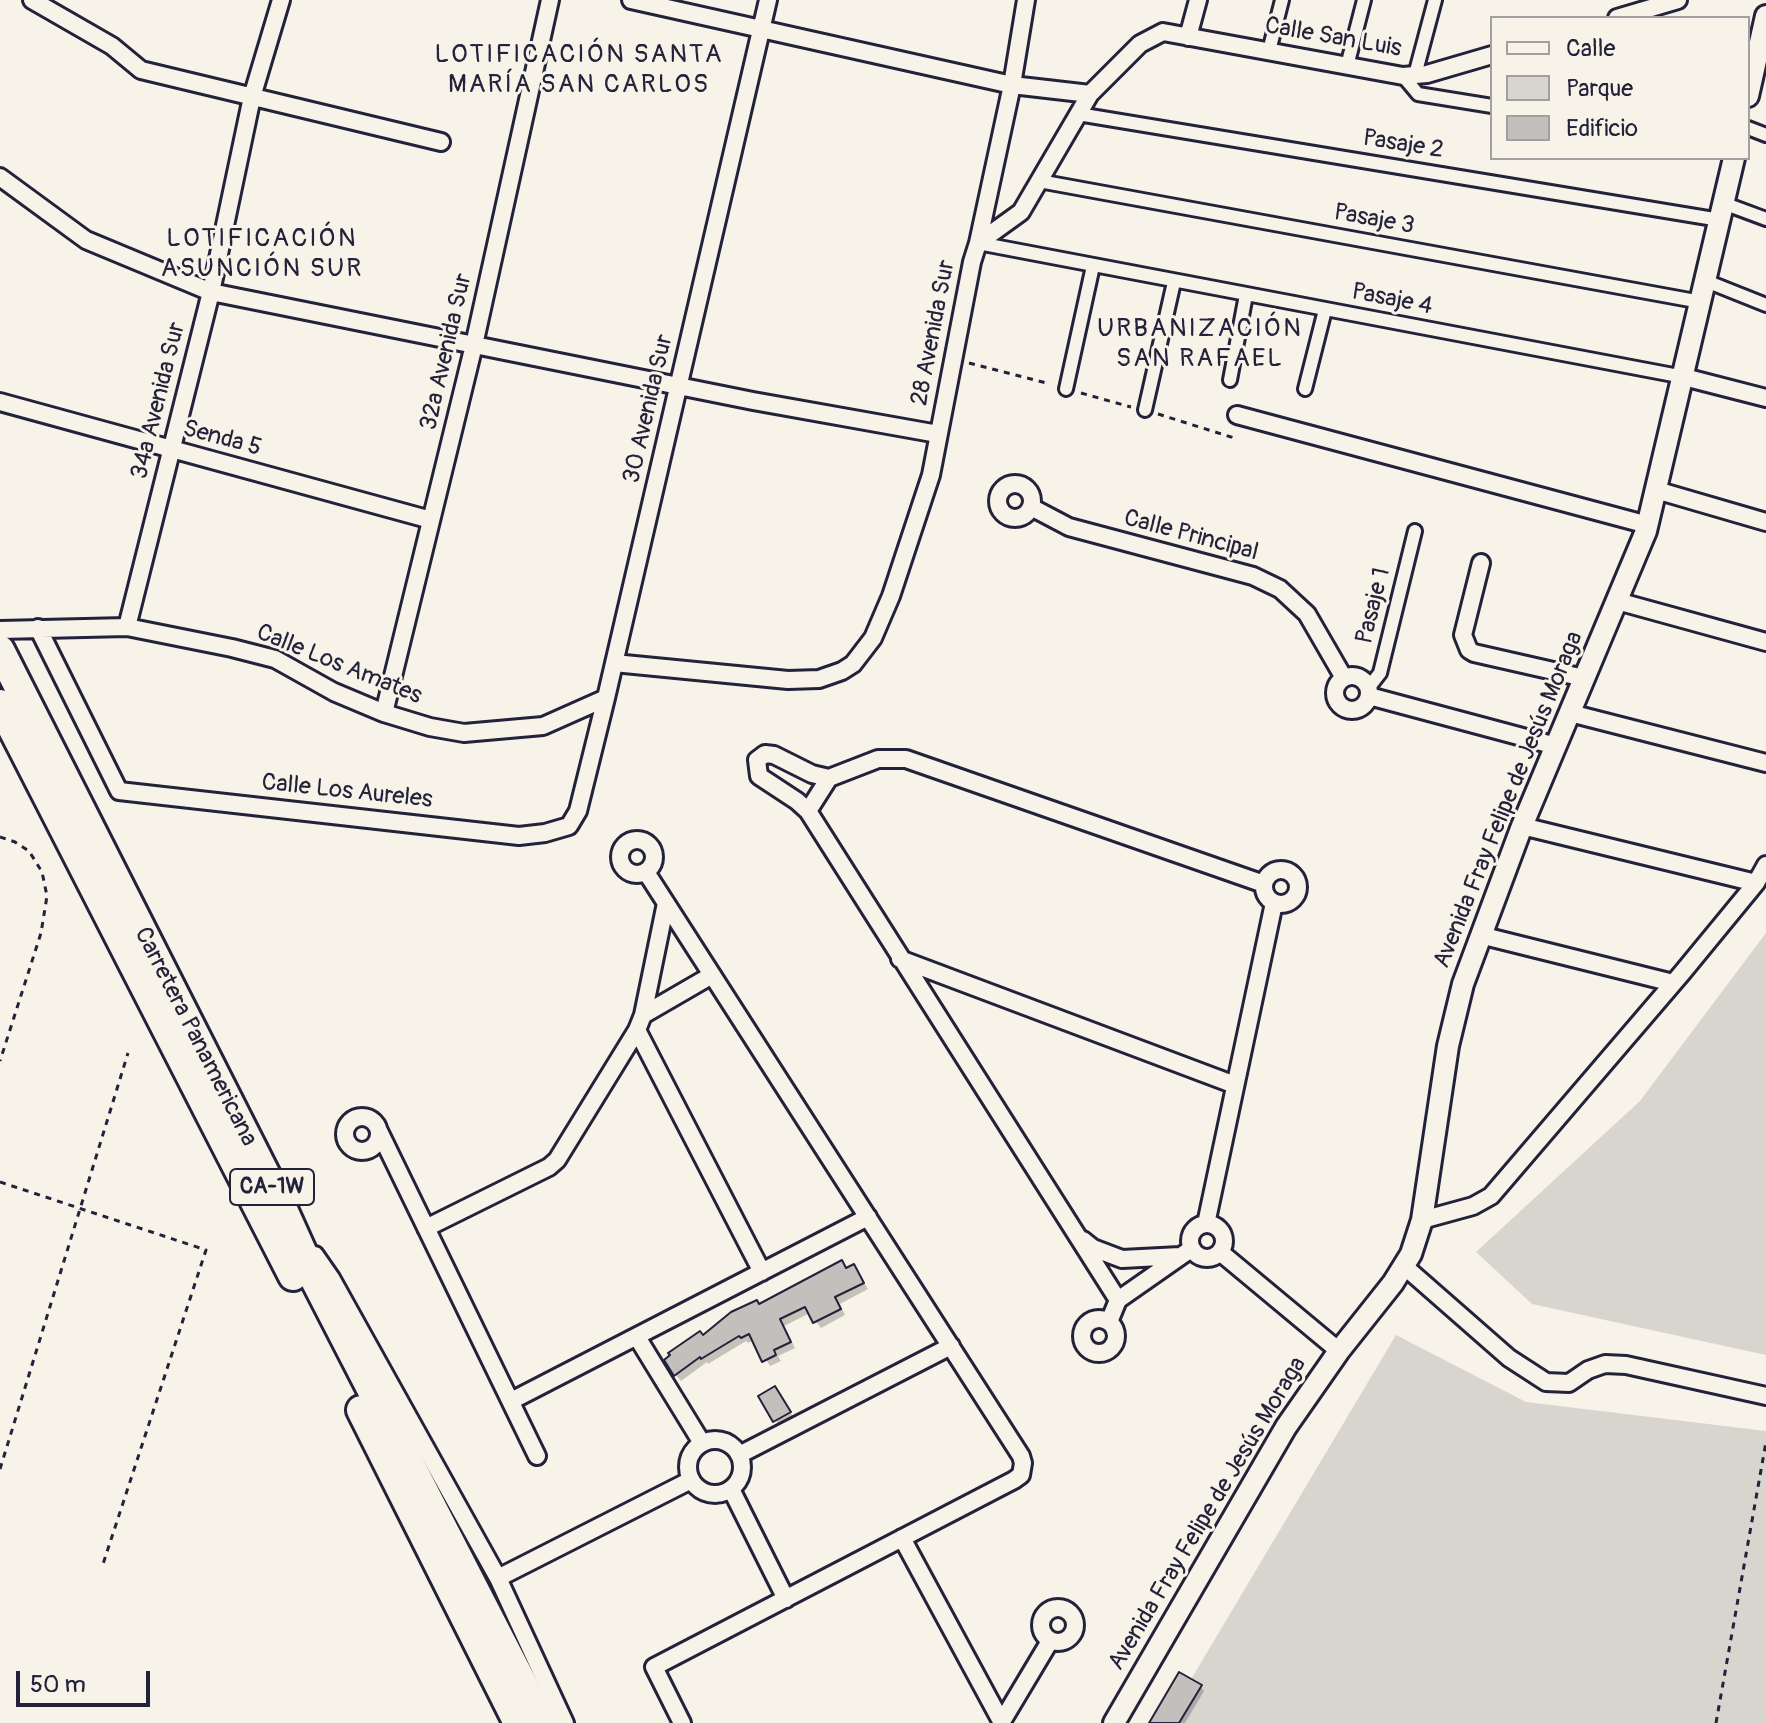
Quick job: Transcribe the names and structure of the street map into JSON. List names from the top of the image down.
{
  "streets": {
    "highway": ["Carretera Panamericana", "CA-1W"],
    "street": [
      "Calle San Luis",
      "Pasaje 2",
      "Pasaje 3",
      "Pasaje 4",
      "28 Avenida Sur",
      "32a Avenida Sur",
      "34a Avenida Sur",
      "30 Avenida Sur",
      "Senda 5",
      "Calle Principal",
      "Pasaje 1",
      "Calle Los Amates",
      "Calle Los Aureles",
      "Avenida Fray Felipe de Jesús Moraga"
    ]
  },
  "crossings": [
    ["Calle San Luis", "Pasaje 2"],
    ["Calle San Luis", "Pasaje 3"],
    ["Calle San Luis", "Pasaje 4"],
    ["Calle San Luis", "28 Avenida Sur"],
    ["Pasaje 2", "Avenida Fray Felipe de Jesús Moraga"],
    ["Pasaje 3", "Avenida Fray Felipe de Jesús Moraga"],
    ["Pasaje 4", "28 Avenida Sur"],
    ["Pasaje 4", "Avenida Fray Felipe de Jesús Moraga"],
    ["28 Avenida Sur", "30 Avenida Sur"],
    ["32a Avenida Sur", "Senda 5"],
    ["32a Avenida Sur", "Calle Los Amates"],
    ["34a Avenida Sur", "Senda 5"],
    ["34a Avenida Sur", "Calle Los Amates"],
    ["30 Avenida Sur", "Calle Los Amates"],
    ["30 Avenida Sur", "Calle Los Aureles"],
    ["Calle Principal", "Pasaje 1"],
    ["Calle Los Amates", "Calle Los Aureles"]
  ],
  "districts": ["LOTIFICACIÓN SANTA MARÍA SAN CARLOS", "LOTIFICACIÓN ASUNCIÓN SUR", "URBANIZACIÓN SAN RAFAEL"],
  "legend": ["Calle", "Parque", "Edificio"],
  "scale_bar": "50 m"
}
